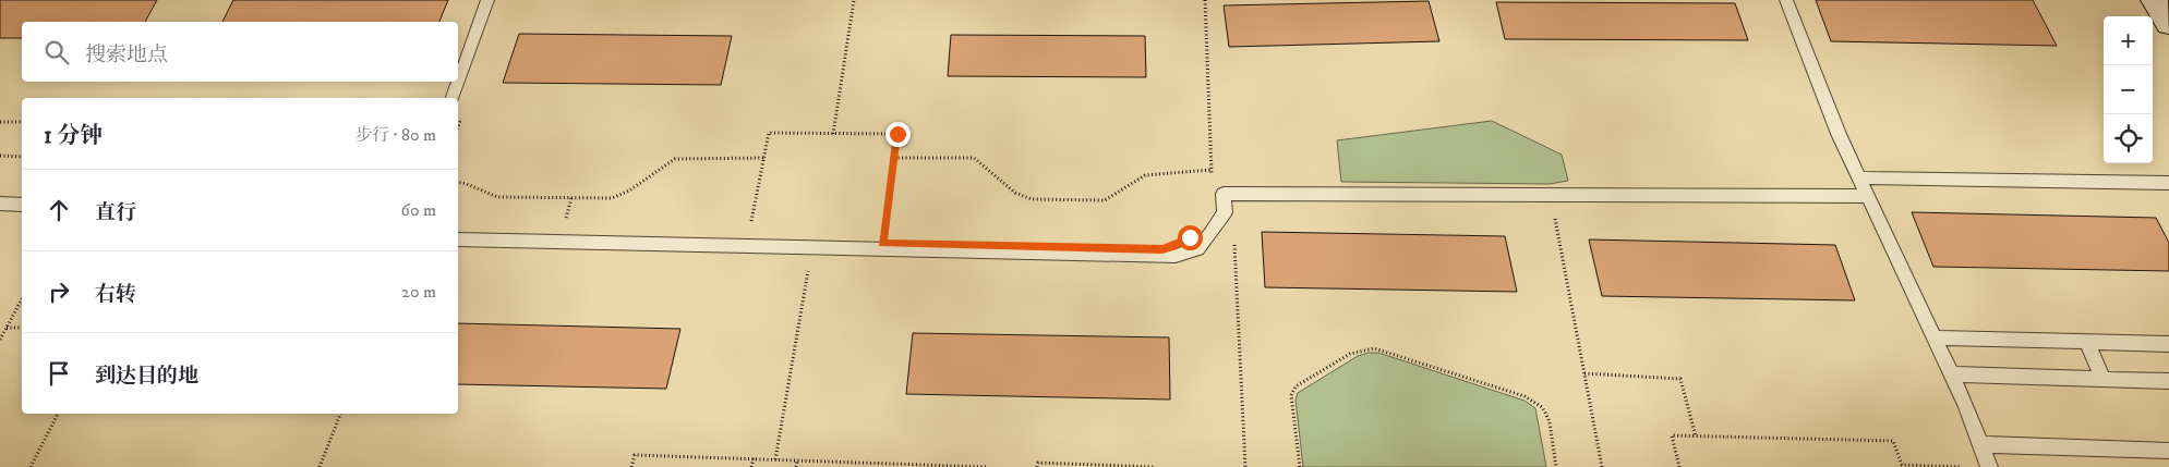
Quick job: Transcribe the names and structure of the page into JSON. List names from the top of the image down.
{
  "page": {
    "map_buttons": ["+", "−"],
    "search": "搜索地点",
    "heading": ["1 分钟", "步行 · 80 m"],
    "list": [
      ["直行", "60 m"],
      ["右转", "20 m"],
      "到达目的地"
    ]
  }
}
